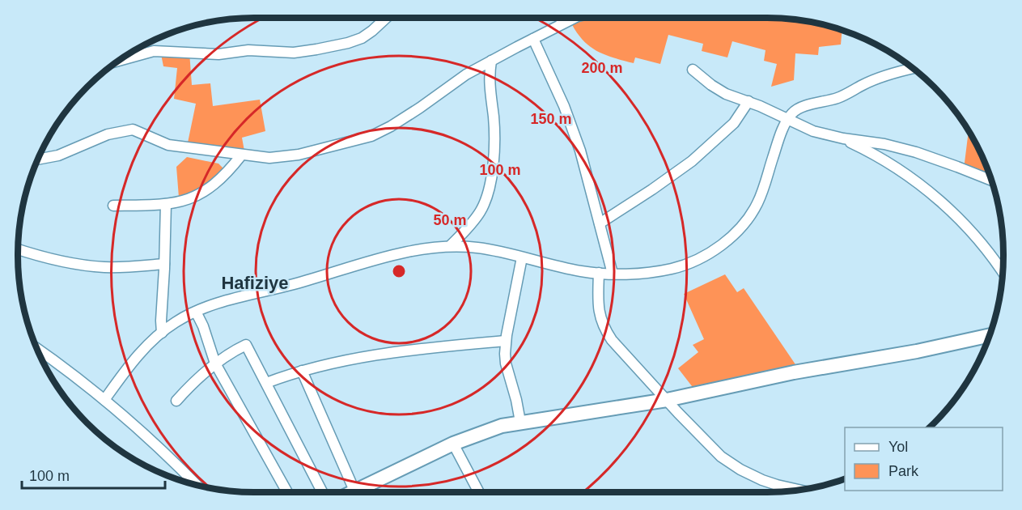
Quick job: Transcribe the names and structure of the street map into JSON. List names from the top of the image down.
{
  "districts": ["Hafiziye"],
  "legend": ["Yol", "Park"],
  "scale_bar": "100 m",
  "rings": [
    "200 m",
    "150 m",
    "100 m",
    "50 m"
  ]
}
